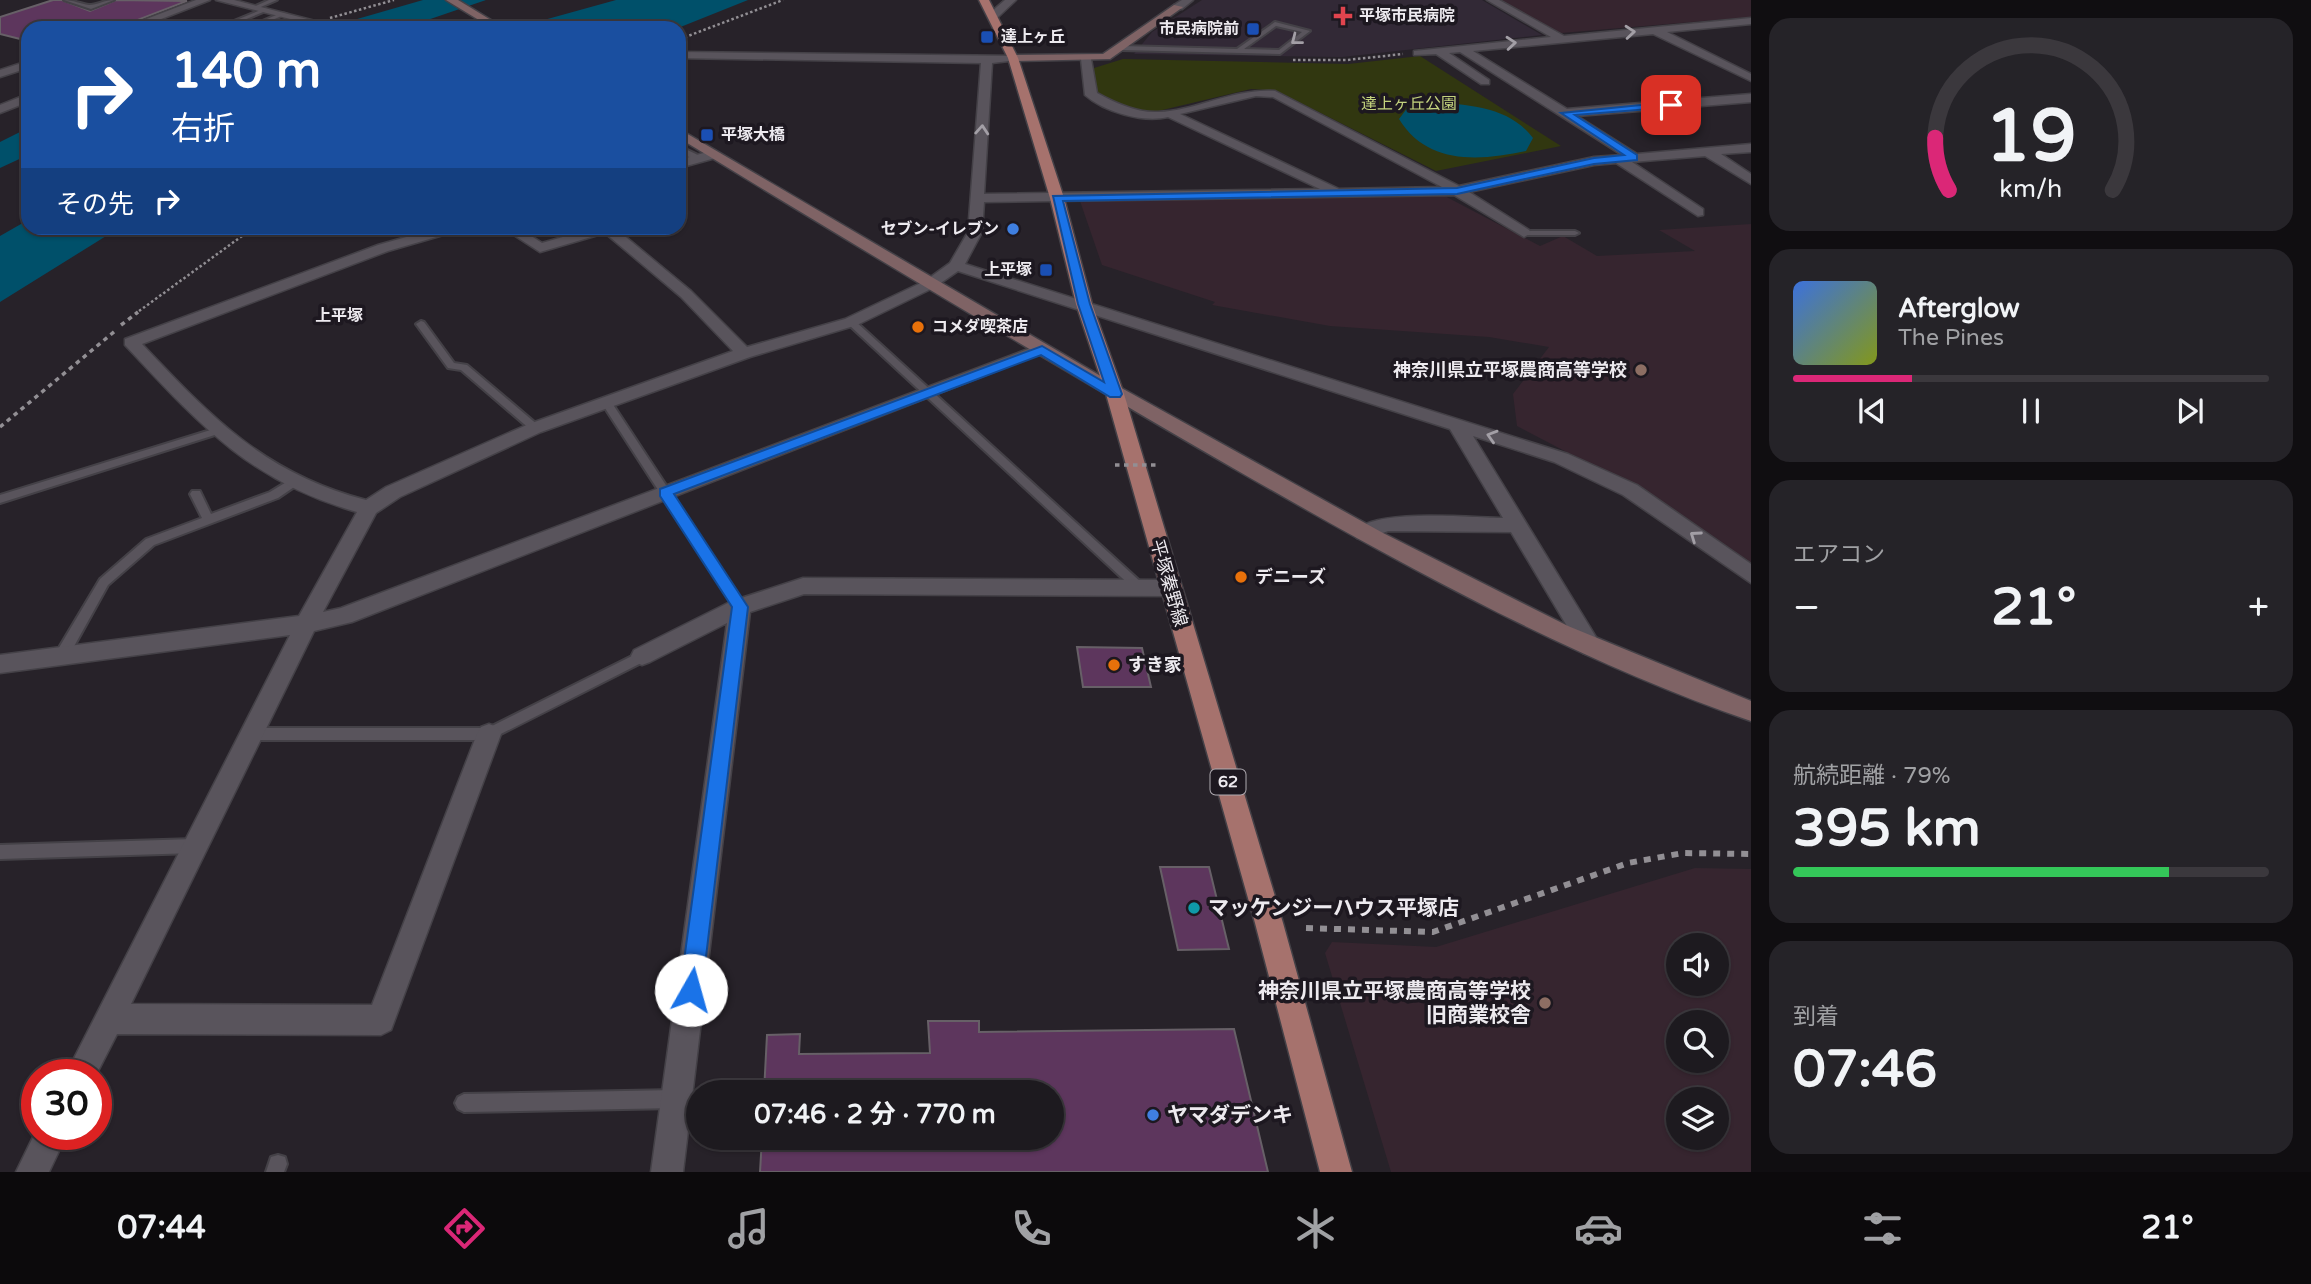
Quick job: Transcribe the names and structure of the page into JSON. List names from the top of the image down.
{
  "streets": {
    "main road": ["平塚秦野線", "62"]
  },
  "districts": ["上平塚"],
  "parks": ["達上ヶ丘公園"],
  "places": {
    "health": ["平塚市民病院"],
    "transit": [
      "市民病院前",
      "達上ヶ丘",
      "平塚大橋",
      "上平塚"
    ],
    "other": [
      "セブン-イレブン",
      "コメダ喫茶店",
      "神奈川県立平塚農商高等学校",
      "デニーズ",
      "すき家",
      "マッケンジーハウス平塚店",
      "神奈川県立平塚農商高等学校 旧商業校舎",
      "ヤマダデンキ"
    ]
  },
  "page": {
    "turn": ["140 m", "右折"],
    "then": "その先",
    "song": ["Afterglow", "The Pines"],
    "tile": [
      "エアコン",
      ["航続距離 · 79%", "395 km"],
      ["到着", "07:46"]
    ],
    "heat": ["−", "21°", "+"],
    "limit": "30",
    "trip": "07:46 · 2 分 · 770 m",
    "tabs": ["07:44", "21°"],
    "gauge": ["19", "km/h"]
  }
}
